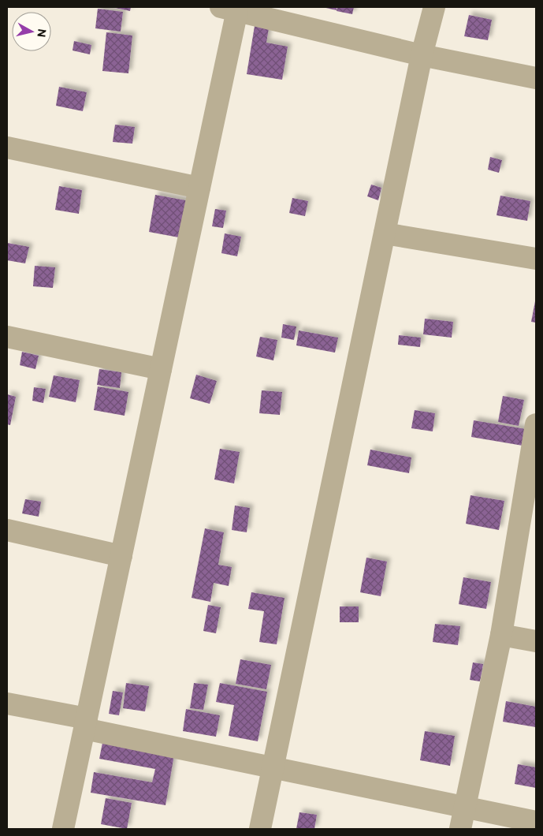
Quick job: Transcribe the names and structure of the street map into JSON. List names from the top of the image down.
{
  "north": "right"
}
